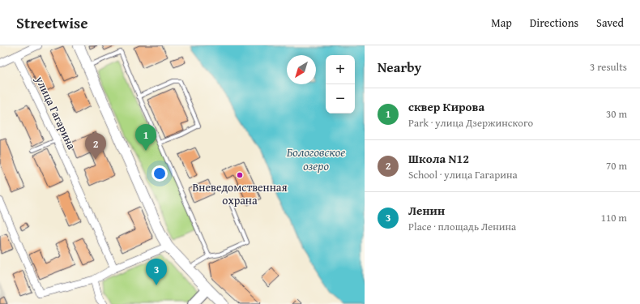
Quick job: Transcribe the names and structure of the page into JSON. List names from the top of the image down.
{
  "streets": {
    "street": ["улица Гагарина"]
  },
  "water": ["Бологовское озеро"],
  "places": ["Вневедомственная охрана"],
  "north": "bottom left",
  "page": {
    "header": "Streetwise",
    "nav": ["Map", "Directions", "Saved"],
    "heading": ["Nearby", "3 results"],
    "map_buttons": ["+", "−"],
    "list": [
      {
        "mark": "1",
        "name": "сквер Кирова",
        "note": "Park · улица Дзержинского",
        "value": "30 m"
      },
      {
        "mark": "2",
        "name": "Школа N12",
        "note": "School · улица Гагарина",
        "value": "70 m"
      },
      {
        "mark": "3",
        "name": "Ленин",
        "note": "Place · площадь Ленина",
        "value": "110 m"
      }
    ],
    "pins": ["1", "2", "3"]
  }
}
